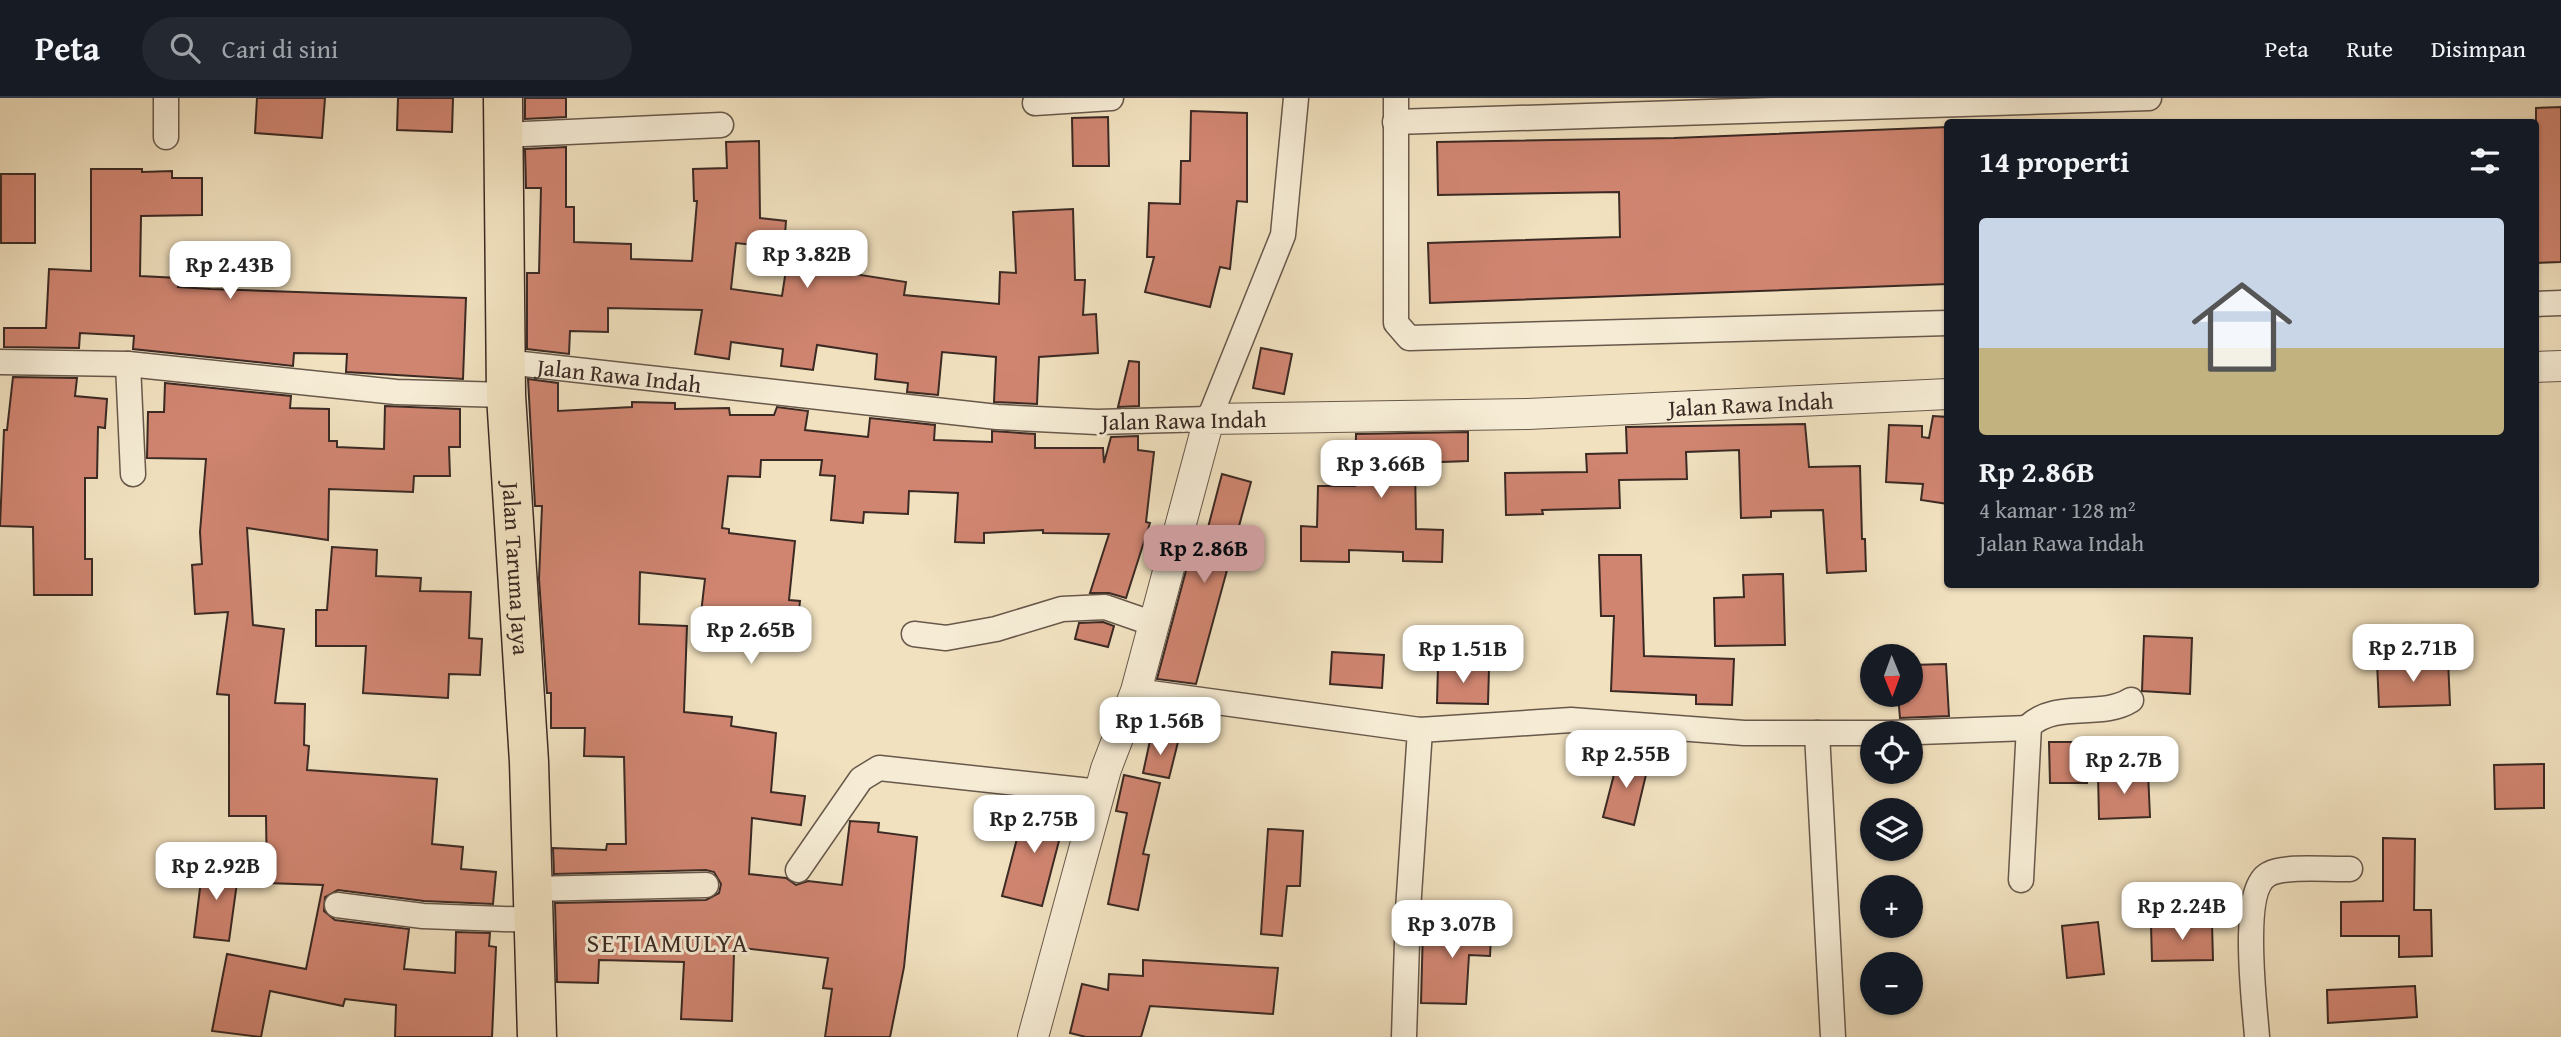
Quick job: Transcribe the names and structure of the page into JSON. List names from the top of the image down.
{
  "streets": {
    "main road": ["Jalan Taruma Jaya"],
    "street": ["Jalan Rawa Indah"]
  },
  "crossings": [
    ["Jalan Rawa Indah", "Jalan Taruma Jaya"]
  ],
  "districts": ["SETIAMULYA"],
  "north": "bottom",
  "page": {
    "header": "Peta",
    "search": "Cari di sini",
    "nav": ["Peta", "Rute", "Disimpan"],
    "heading": "14 properti",
    "list": [
      {
        "name": "Rp 2.86B",
        "note": "4 kamar · 128 m² · Jalan Rawa Indah"
      }
    ],
    "price": [
      "Rp 3.82B",
      "Rp 2.43B",
      "Rp 3.66B",
      "Rp 2.86B",
      "Rp 2.65B",
      "Rp 2.71B",
      "Rp 1.51B",
      "Rp 1.56B",
      "Rp 2.55B",
      "Rp 2.7B",
      "Rp 2.75B",
      "Rp 2.92B",
      "Rp 2.24B",
      "Rp 3.07B"
    ],
    "map_buttons": ["+", "−"]
  }
}
